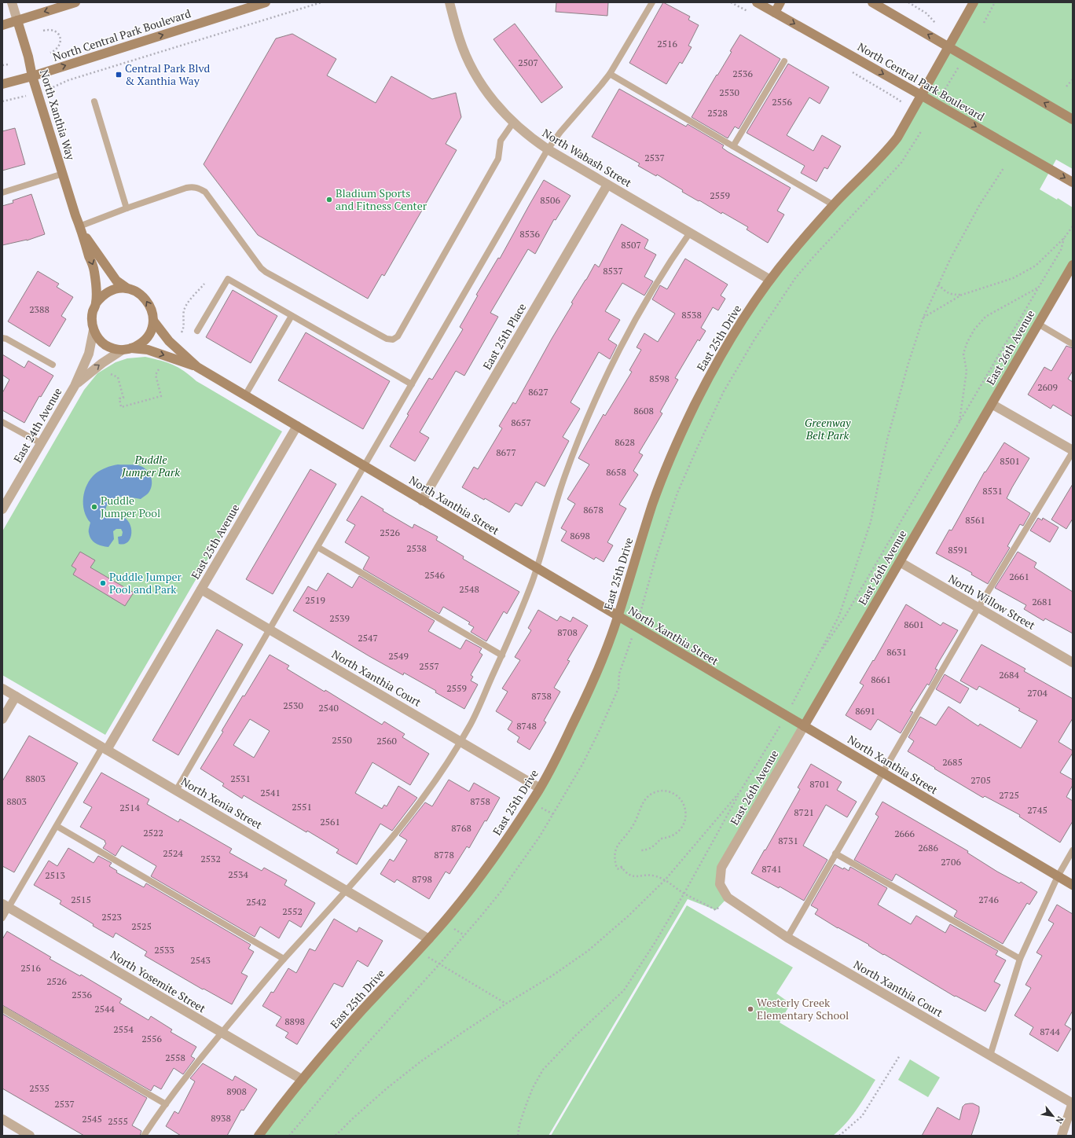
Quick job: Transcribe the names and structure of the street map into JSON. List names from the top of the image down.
{
  "streets": {
    "street": [
      "North Central Park Boulevard",
      "North Xanthia Way",
      "North Wabash Street",
      "East 25th Place",
      "East 25th Drive",
      "East 26th Avenue",
      "East 24th Avenue",
      "North Xanthia Street",
      "East 25th Avenue",
      "North Willow Street",
      "North Xanthia Court",
      "North Xenia Street",
      "North Yosemite Street"
    ]
  },
  "crossings": [
    ["North Central Park Boulevard", "North Xanthia Way"],
    ["North Central Park Boulevard", "East 25th Drive"],
    ["North Xanthia Way", "East 24th Avenue"],
    ["North Xanthia Way", "North Xanthia Street"],
    ["North Wabash Street", "East 25th Place"],
    ["North Wabash Street", "East 25th Drive"],
    ["East 25th Place", "North Xanthia Street"],
    ["East 25th Drive", "North Xanthia Street"],
    ["East 25th Drive", "North Xanthia Court"],
    ["East 25th Drive", "North Xenia Street"],
    ["East 25th Drive", "North Yosemite Street"],
    ["East 26th Avenue", "North Xanthia Street"],
    ["East 26th Avenue", "North Willow Street"],
    ["East 26th Avenue", "North Xanthia Court"],
    ["East 24th Avenue", "North Xanthia Street"],
    ["North Xanthia Street", "East 25th Avenue"],
    ["East 25th Avenue", "North Xanthia Court"],
    ["East 25th Avenue", "North Xenia Street"]
  ],
  "parks": ["Greenway Belt Park", "Puddle Jumper Park"],
  "places": {
    "transit": ["Central Park Blvd & Xanthia Way"],
    "other": [
      "Bladium Sports and Fitness Center",
      "Puddle Jumper Pool",
      "Puddle Jumper Pool and Park",
      "Westerly Creek Elementary School"
    ]
  },
  "house_numbers": [
    "2516",
    "2507",
    "2536",
    "2530",
    "2556",
    "2528",
    "2537",
    "2559",
    "8506",
    "8536",
    "8507",
    "8537",
    "2388",
    "8538",
    "8598",
    "2609",
    "8627",
    "8608",
    "8657",
    "8628",
    "8677",
    "8501",
    "8658",
    "8531",
    "8678",
    "8561",
    "2526",
    "8698",
    "2538",
    "8591",
    "2546",
    "2661",
    "2548",
    "2519",
    "2681",
    "2539",
    "8601",
    "8708",
    "2547",
    "8631",
    "2549",
    "2557",
    "2684",
    "8661",
    "2559",
    "2704",
    "8738",
    "2530",
    "2540",
    "8691",
    "8748",
    "2550",
    "2560",
    "2685",
    "8803",
    "2531",
    "2705",
    "8701",
    "2541",
    "2725",
    "8803",
    "8758",
    "2551",
    "2514",
    "2745",
    "8721",
    "2561",
    "8768",
    "2522",
    "2666",
    "8731",
    "2686",
    "2524",
    "8778",
    "2532",
    "2706",
    "8741",
    "2534",
    "2513",
    "8798",
    "2515",
    "2746",
    "2542",
    "2552",
    "2523",
    "2525",
    "2533",
    "2543",
    "2516",
    "2526",
    "2536",
    "2544",
    "8898",
    "2554",
    "8744",
    "2556",
    "2558",
    "2535",
    "8908",
    "2537",
    "8938",
    "2545",
    "2555"
  ],
  "north": "bottom right"
}
